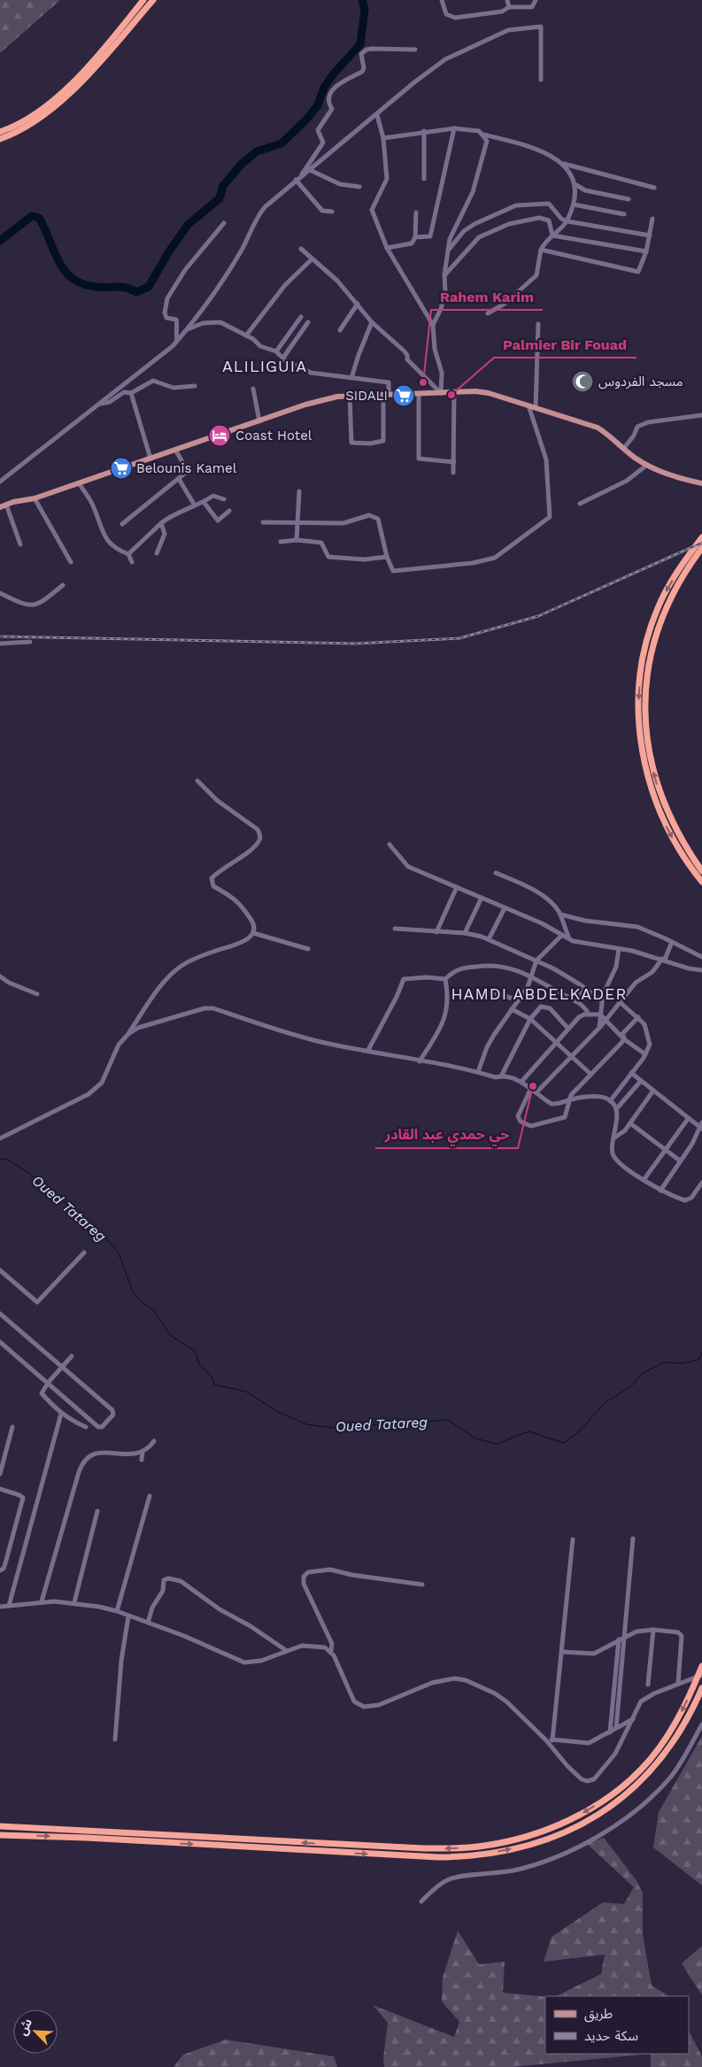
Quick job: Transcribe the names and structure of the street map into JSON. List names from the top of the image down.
{
  "districts": ["ALILIGUIA", "HAMDI ABDELKADER"],
  "water": ["Oued Tatareg"],
  "places": {
    "mosque": ["مسجد الفردوس"],
    "other": ["Rahem Karim", "Palmier Bir Fouad", "حي حمدي عبد القادر"],
    "supermarket": ["SIDALI", "Belounis Kamel"],
    "hotel": ["Coast Hotel"]
  },
  "legend": ["طريق", "سكة حديد"],
  "north": "top left"
}
